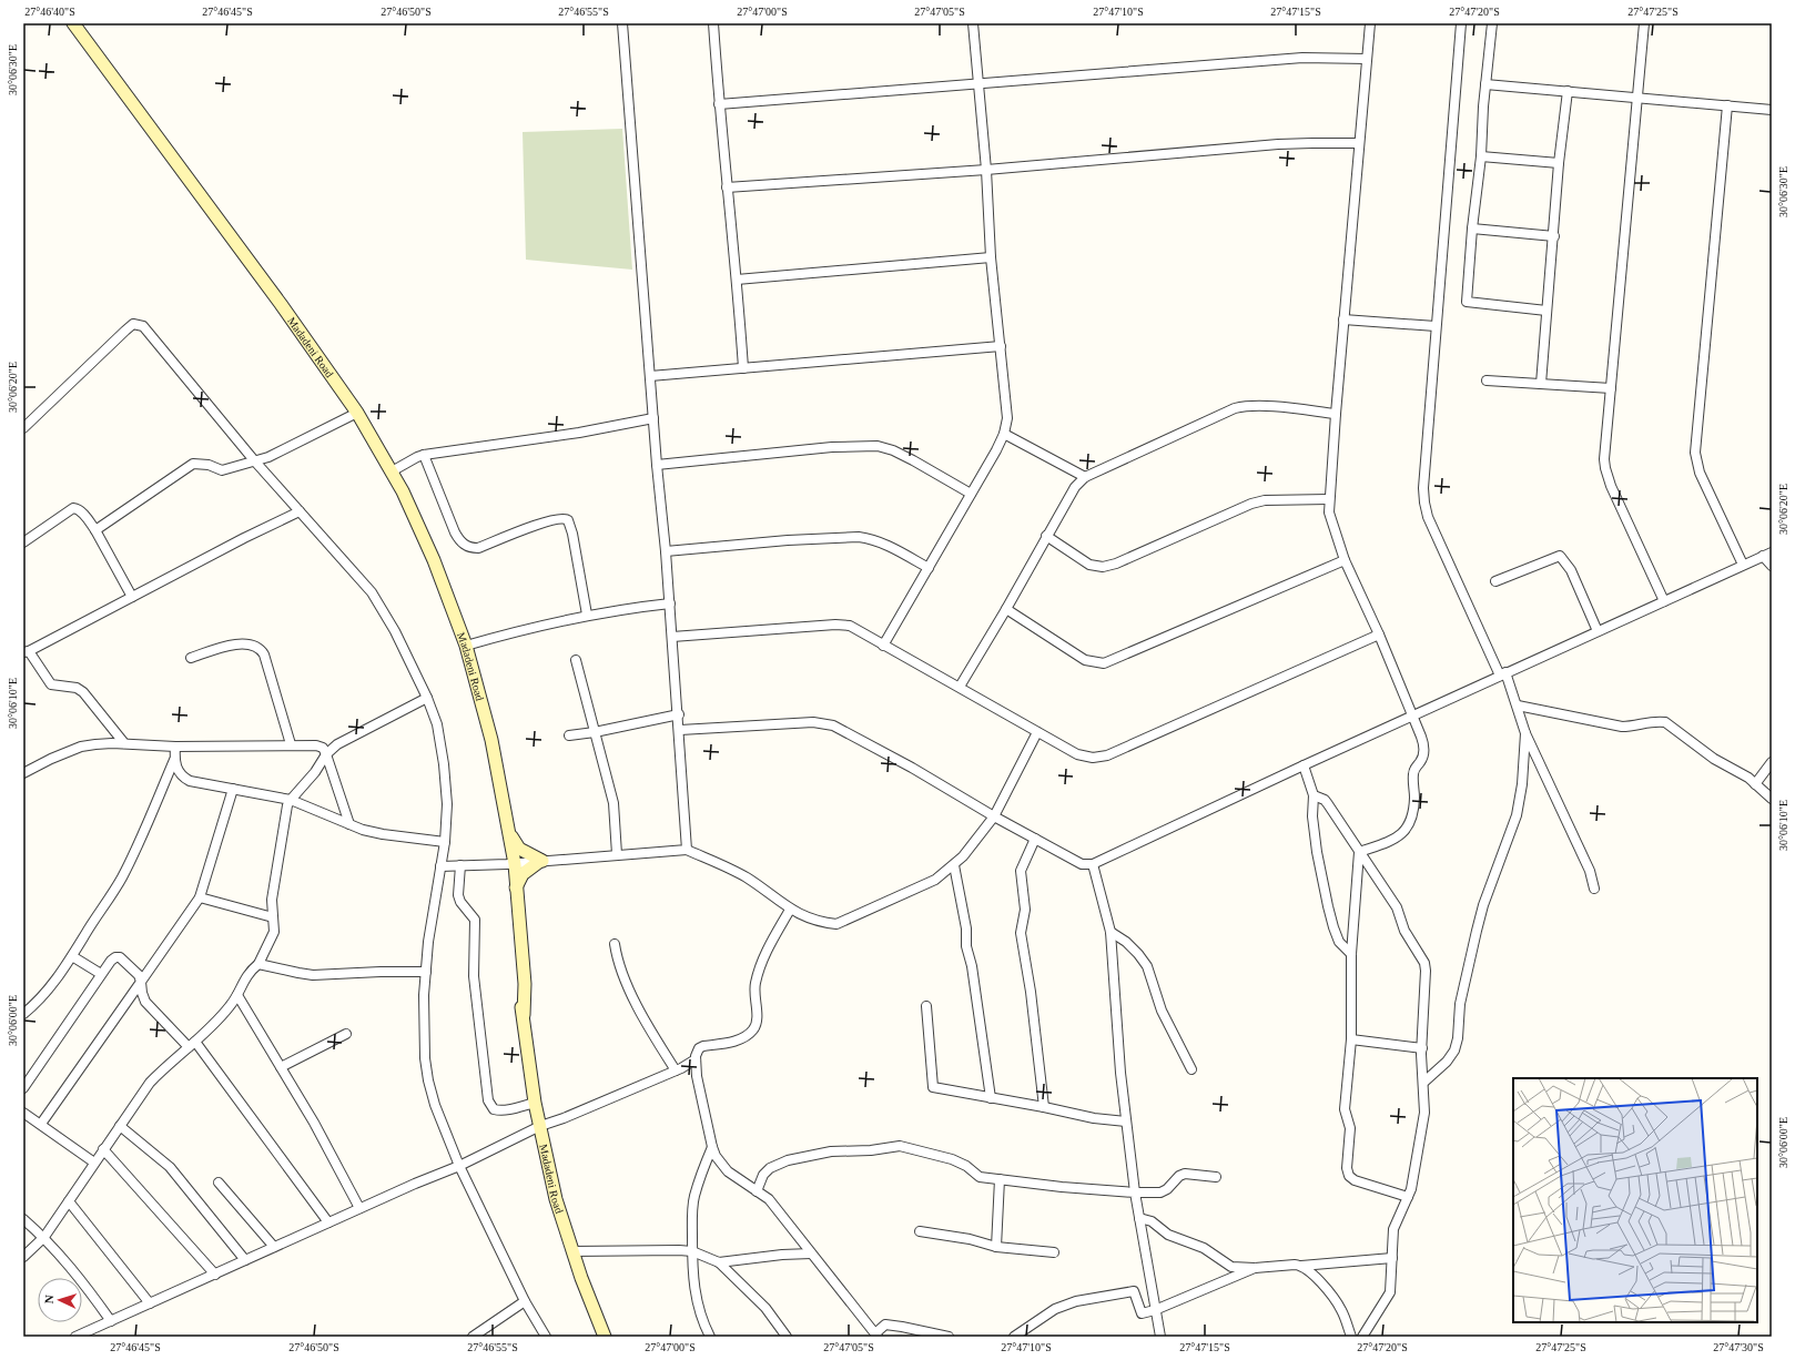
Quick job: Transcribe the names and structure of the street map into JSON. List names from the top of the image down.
{
  "streets": {
    "street": ["Madadeni Road"]
  },
  "north": "left",
  "coordinates": [
    "27°46'40\"S",
    "27°46'45\"S",
    "27°46'50\"S",
    "27°46'55\"S",
    "27°47'00\"S",
    "27°47'05\"S",
    "27°47'10\"S",
    "27°47'15\"S",
    "27°47'20\"S",
    "27°47'25\"S",
    "30°06'30\"E",
    "30°06'20\"E",
    "30°06'10\"E",
    "30°06'00\"E",
    "27°47'30\"S"
  ]
}
